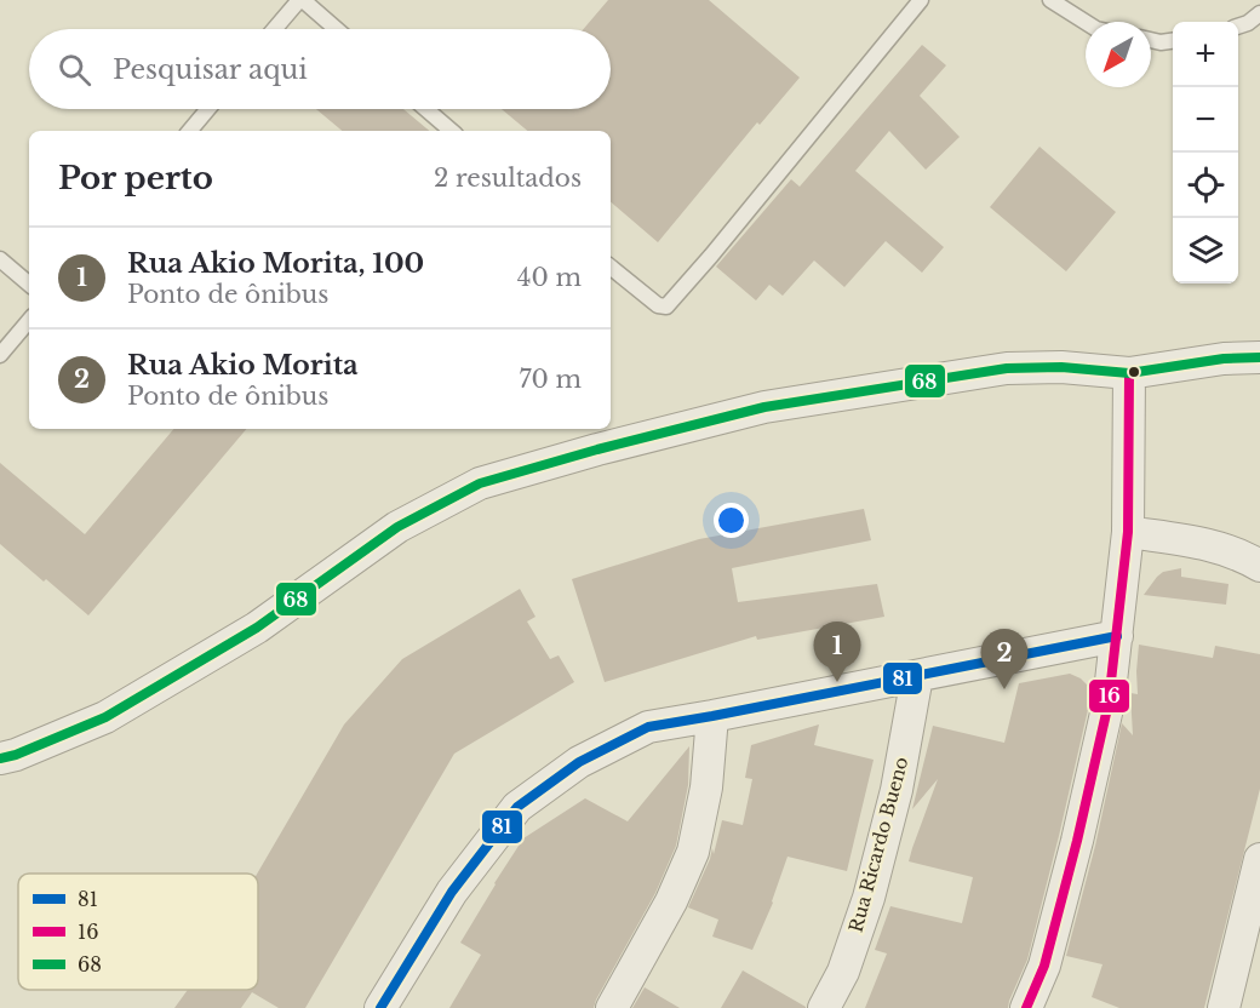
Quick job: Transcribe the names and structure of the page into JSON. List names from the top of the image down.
{
  "streets": {
    "street": ["Rua Ricardo Bueno"]
  },
  "lines": ["transit line 68", "transit line 16", "transit line 81"],
  "legend": ["81", "16", "68"],
  "north": "bottom left",
  "page": {
    "map_buttons": ["+", "−"],
    "search": "Pesquisar aqui",
    "heading": ["Por perto", "2 resultados"],
    "list": [
      {
        "mark": "1",
        "name": "Rua Akio Morita, 100",
        "note": "Ponto de ônibus",
        "value": "40 m"
      },
      {
        "mark": "2",
        "name": "Rua Akio Morita",
        "note": "Ponto de ônibus",
        "value": "70 m"
      }
    ],
    "pins": ["1", "2"]
  }
}
